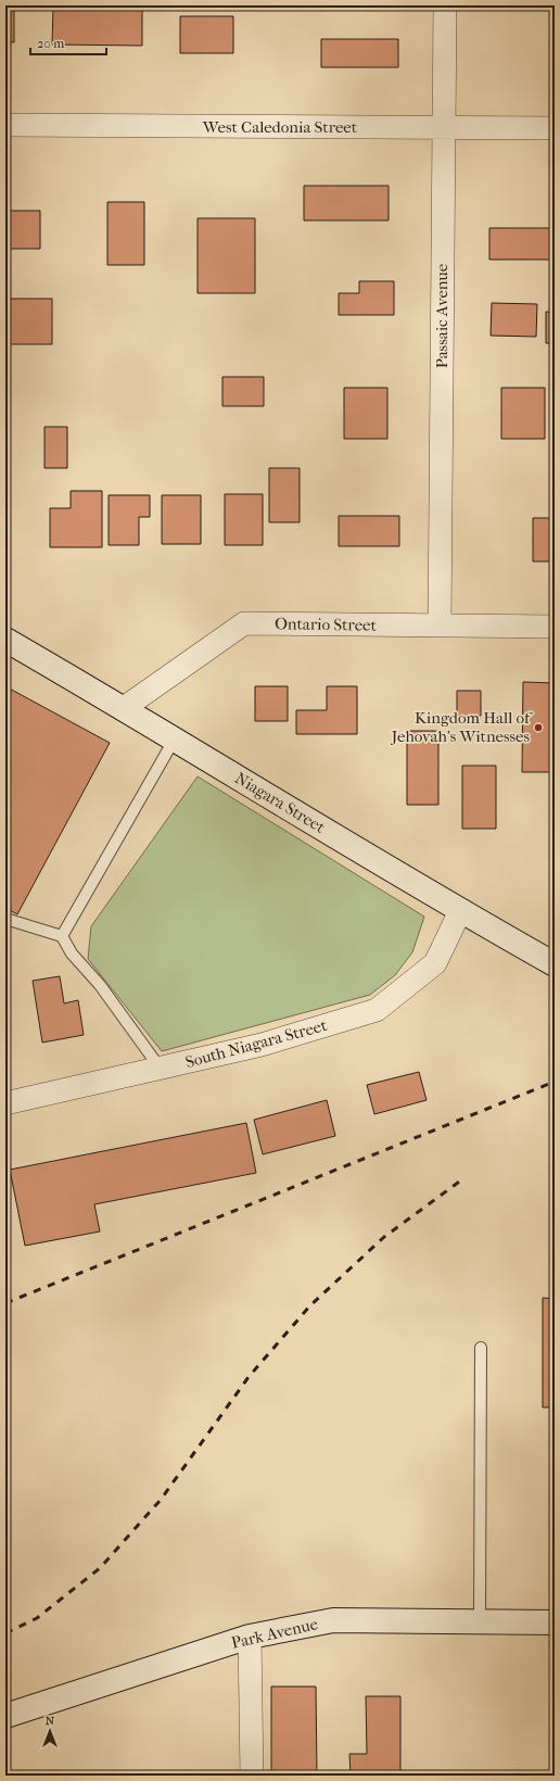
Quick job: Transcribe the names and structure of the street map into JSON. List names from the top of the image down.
{
  "streets": {
    "street": [
      "West Caledonia Street",
      "Passaic Avenue",
      "Ontario Street",
      "Niagara Street",
      "South Niagara Street",
      "Park Avenue"
    ]
  },
  "crossings": [
    ["West Caledonia Street", "Passaic Avenue"],
    ["Passaic Avenue", "Ontario Street"],
    ["Ontario Street", "Niagara Street"],
    ["Niagara Street", "South Niagara Street"]
  ],
  "places": ["Kingdom Hall of Jehovah’s Witnesses"],
  "scale_bar": "20 m",
  "north": "top"
}
